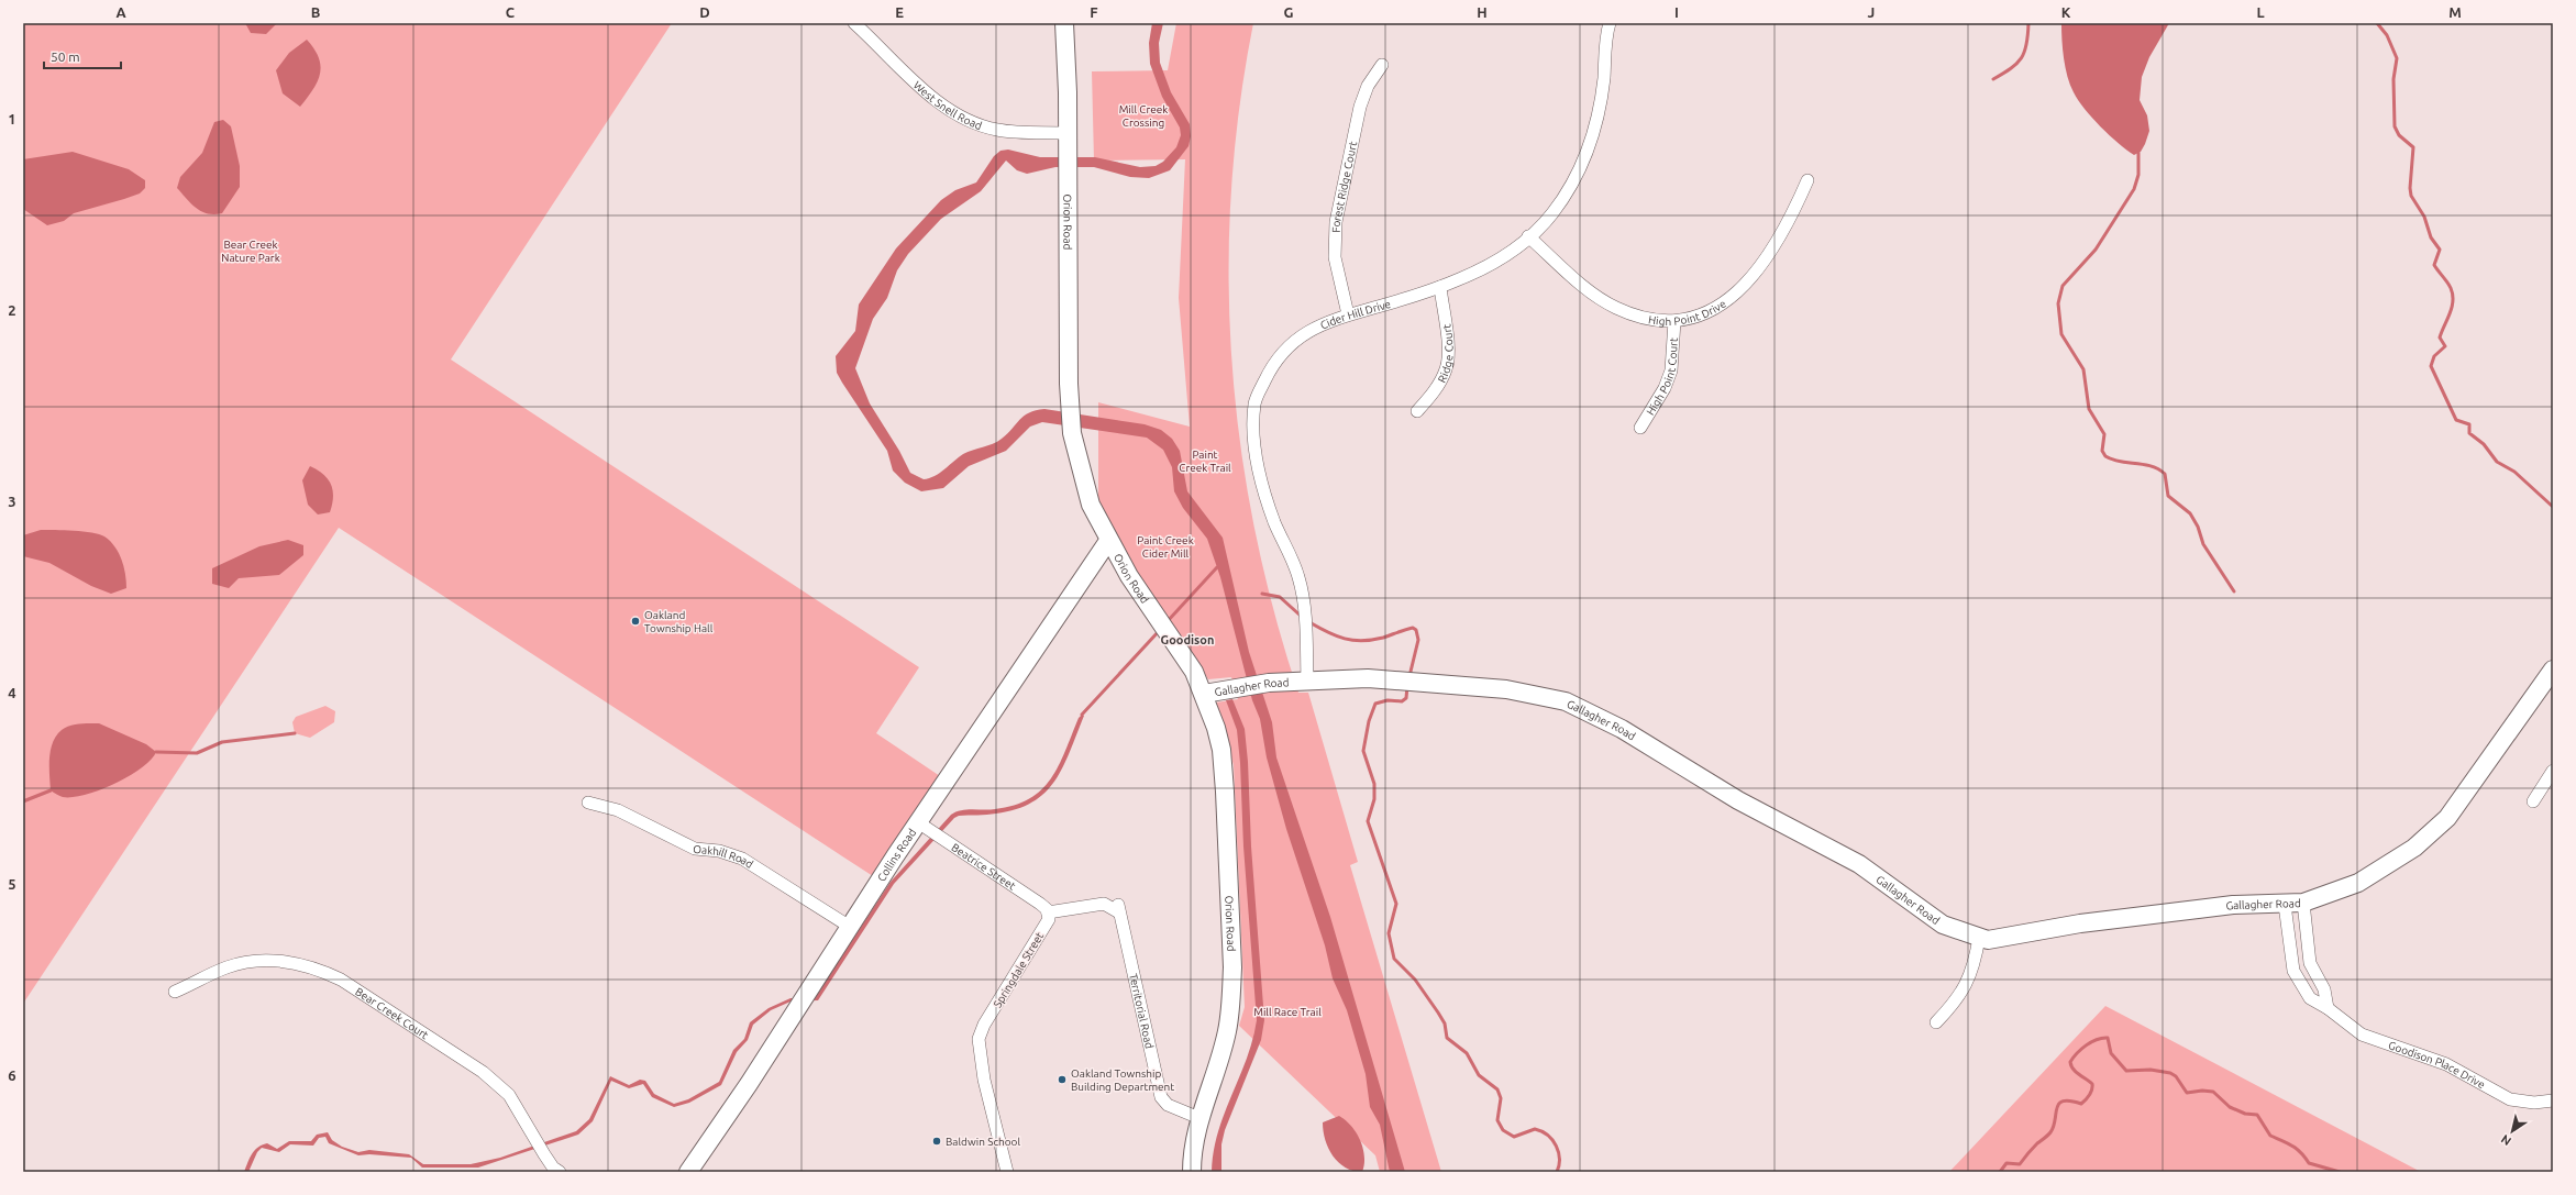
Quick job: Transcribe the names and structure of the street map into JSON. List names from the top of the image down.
{
  "streets": {
    "street": [
      "West Snell Road",
      "Forest Ridge Court",
      "Orion Road",
      "High Point Drive",
      "Cider Hill Drive",
      "Ridge Court",
      "High Point Court",
      "Gallagher Road",
      "Collins Road",
      "Oakhill Road",
      "Beatrice Street",
      "Springdale Street",
      "Territorial Road",
      "Bear Creek Court",
      "Goodison Place Drive"
    ]
  },
  "crossings": [
    ["West Snell Road", "Orion Road"],
    ["Forest Ridge Court", "Cider Hill Drive"],
    ["Orion Road", "Gallagher Road"],
    ["Orion Road", "Collins Road"],
    ["Orion Road", "Territorial Road"],
    ["High Point Drive", "Cider Hill Drive"],
    ["High Point Drive", "High Point Court"],
    ["Cider Hill Drive", "Ridge Court"],
    ["Cider Hill Drive", "Gallagher Road"],
    ["Gallagher Road", "Goodison Place Drive"],
    ["Collins Road", "Oakhill Road"],
    ["Collins Road", "Beatrice Street"],
    ["Beatrice Street", "Springdale Street"],
    ["Beatrice Street", "Territorial Road"],
    ["Springdale Street", "Territorial Road"]
  ],
  "districts": ["Goodison"],
  "parks": [
    "Mill Creek Crossing",
    "Bear Creek Nature Park",
    "Paint Creek Trail",
    "Paint Creek Cider Mill",
    "Mill Race Trail"
  ],
  "places": ["Oakland Township Hall", "Oakland Township Building Department", "Baldwin School"],
  "scale_bar": "50 m",
  "north": "bottom left",
  "grid": {
    "columns": [
      "A",
      "B",
      "C",
      "D",
      "E",
      "F",
      "G",
      "H",
      "I",
      "J",
      "K",
      "L",
      "M"
    ],
    "rows": [
      "1",
      "2",
      "3",
      "4",
      "5",
      "6"
    ]
  }
}
